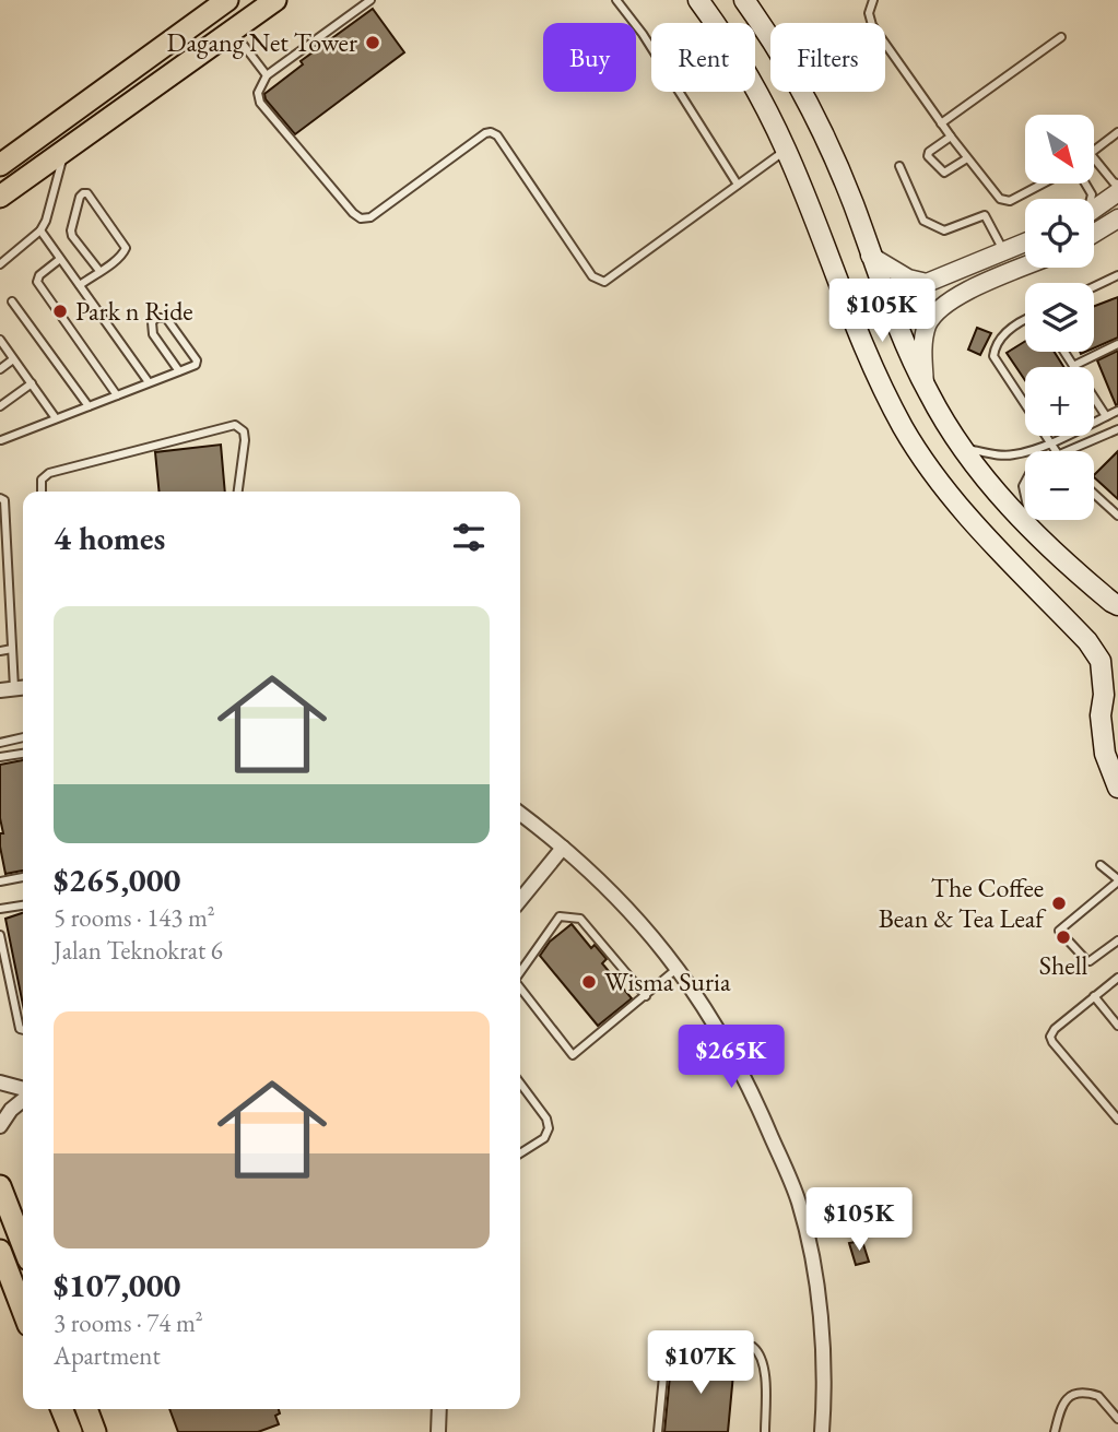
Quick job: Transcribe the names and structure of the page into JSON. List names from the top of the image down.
{
  "places": [
    "Dagang Net Tower",
    "Park n Ride",
    "The Coffee Bean & Tea Leaf",
    "Shell",
    "Wisma Suria"
  ],
  "north": "bottom right",
  "page": {
    "chip": ["Buy", "Rent", "Filters"],
    "map_buttons": ["+", "−"],
    "price": [
      "$105K",
      "$265K",
      "$105K",
      "$107K"
    ],
    "heading": "4 homes",
    "list": [
      {
        "name": "$265,000",
        "note": "5 rooms · 143 m² · Jalan Teknokrat 6"
      },
      {
        "name": "$107,000",
        "note": "3 rooms · 74 m² · Apartment"
      }
    ]
  }
}
